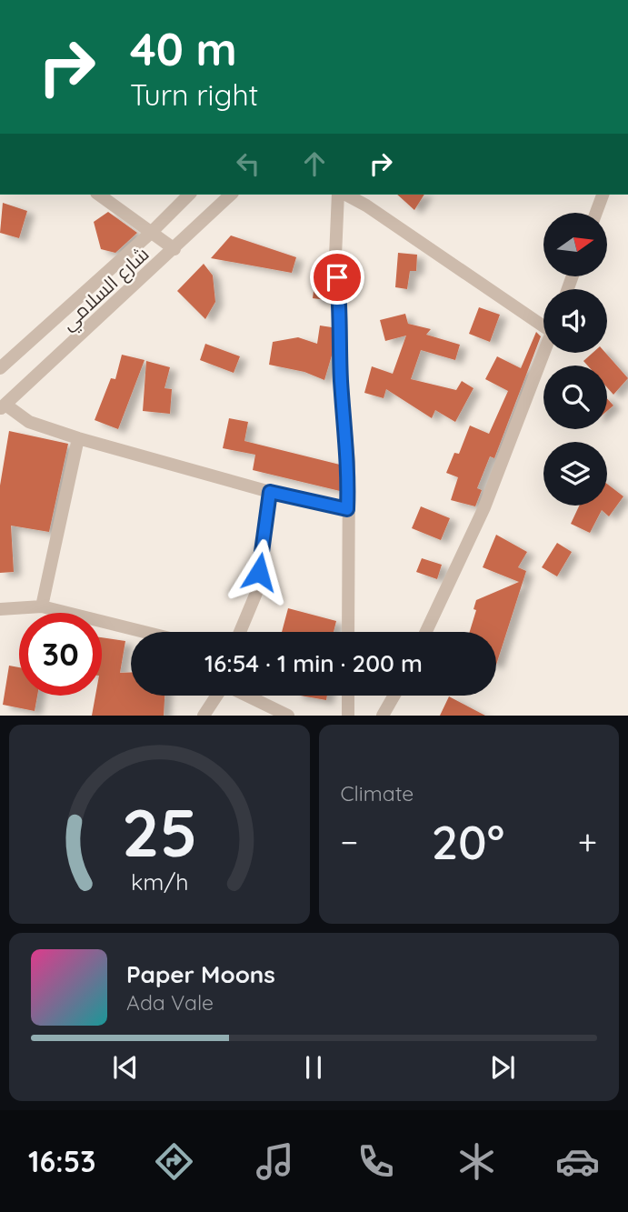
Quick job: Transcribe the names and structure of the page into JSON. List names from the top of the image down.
{
  "streets": {
    "street": ["شارع السلامي"]
  },
  "north": "right",
  "page": {
    "turn": ["40 m", "Turn right"],
    "limit": "30",
    "trip": "16:54 · 1 min · 200 m",
    "tile": "Climate",
    "heat": ["−", "20°", "+"],
    "song": ["Paper Moons", "Ada Vale"],
    "tabs": "16:53",
    "gauge": ["25", "km/h"]
  }
}
